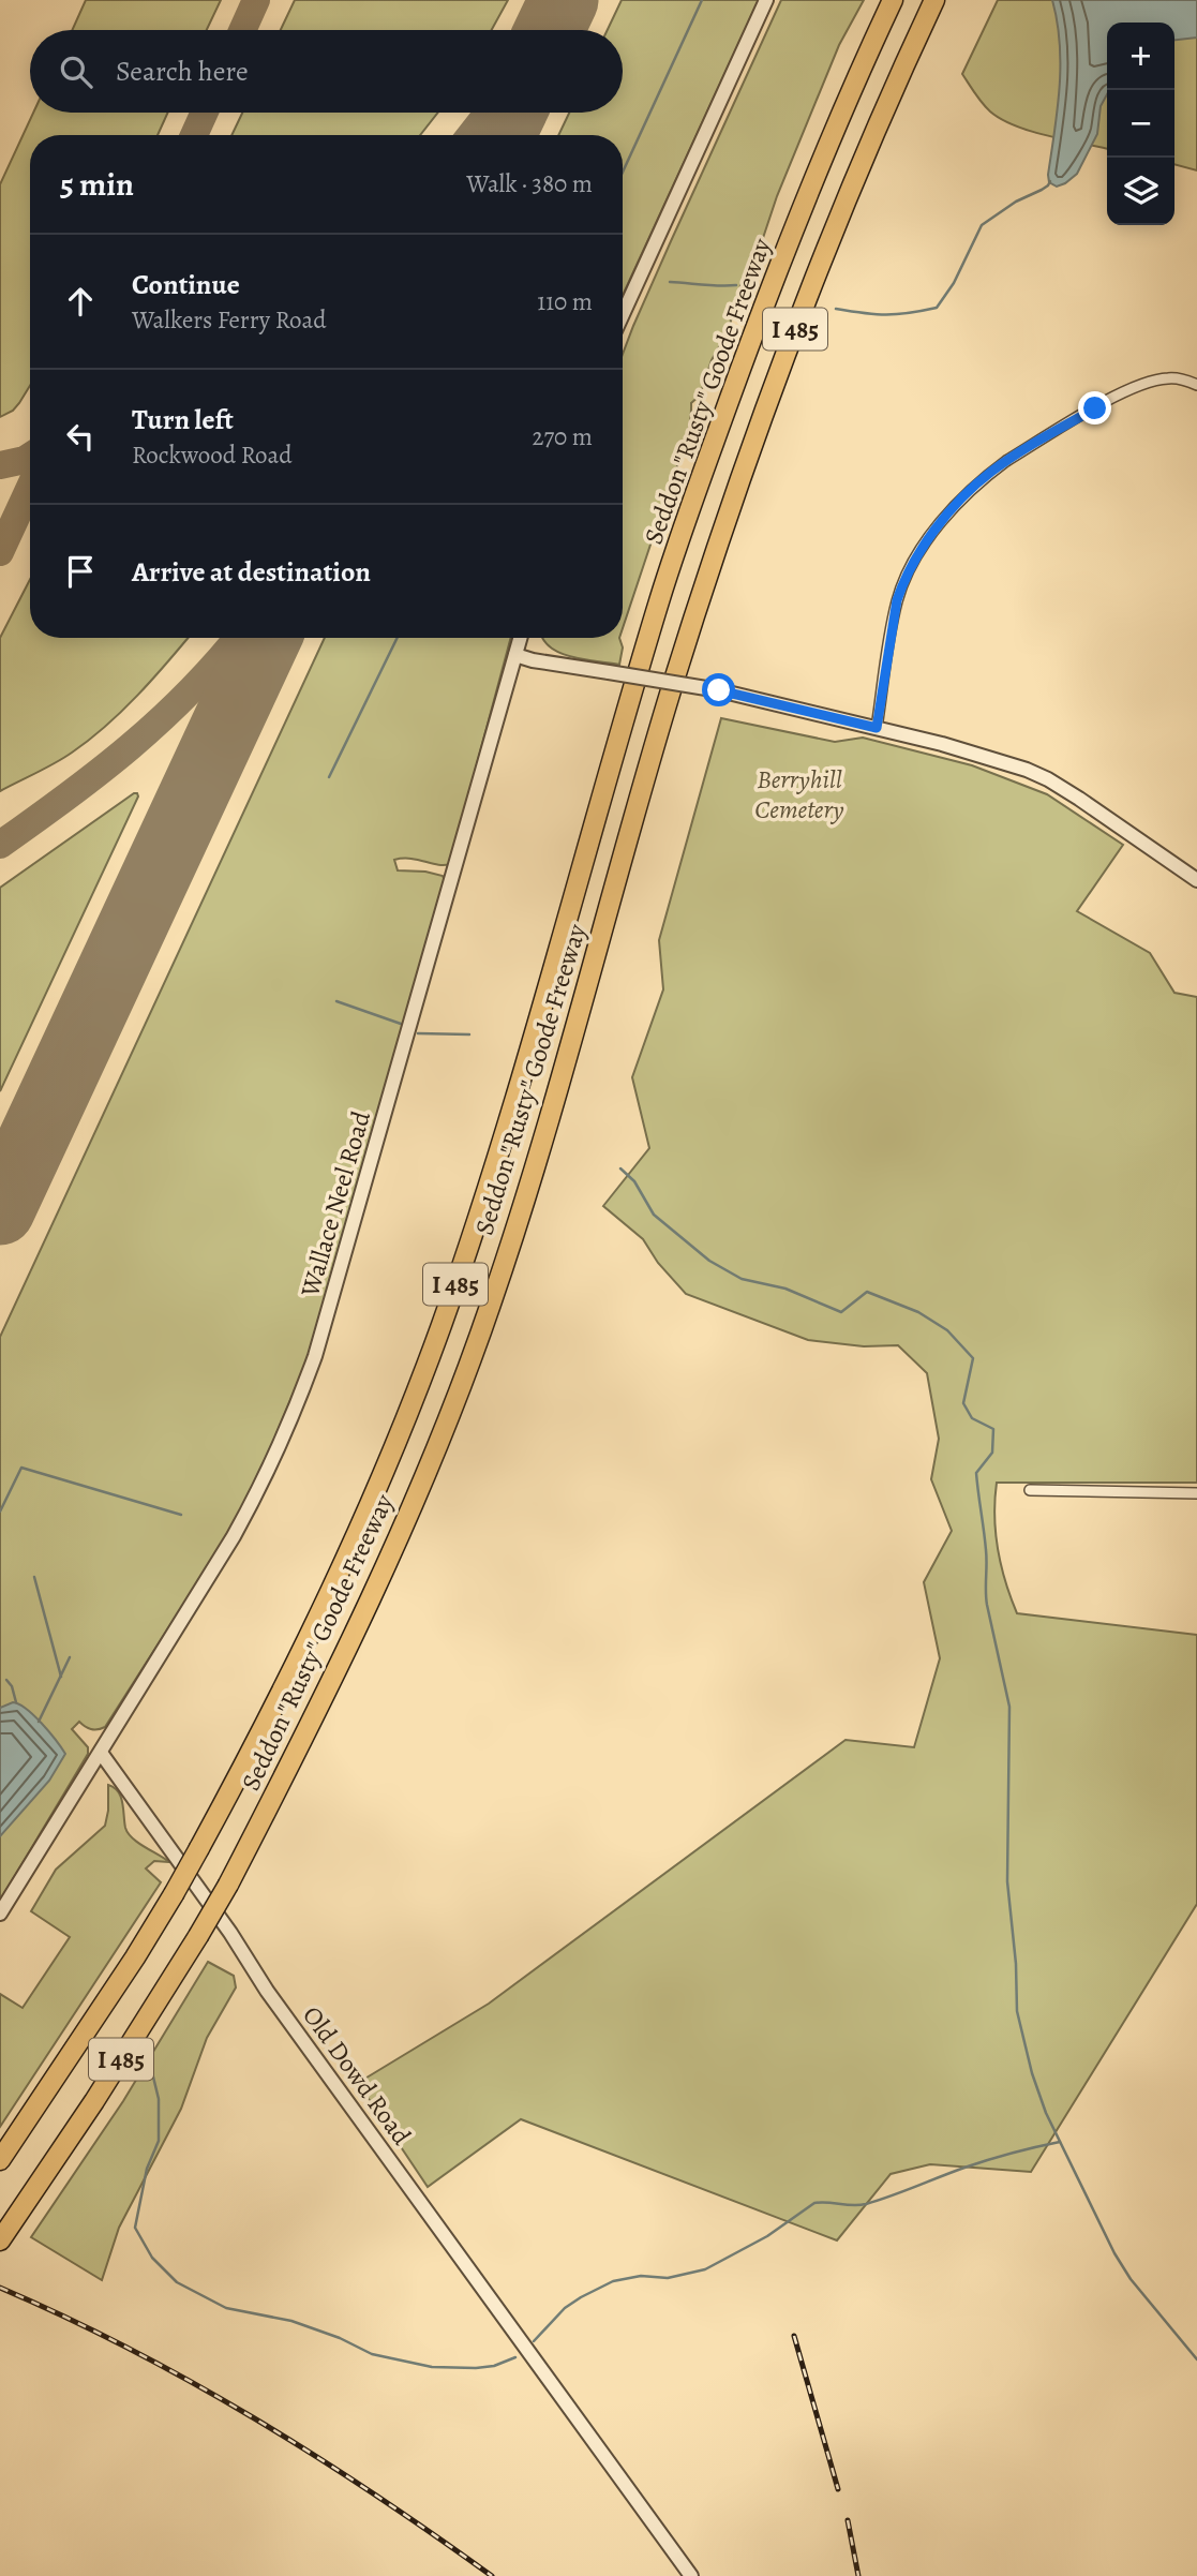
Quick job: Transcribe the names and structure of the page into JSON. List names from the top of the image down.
{
  "streets": {
    "highway": ["I 485", "Seddon \"Rusty\" Goode Freeway"],
    "street": ["Wallace Neel Road", "Old Dowd Road"]
  },
  "crossings": [
    ["Wallace Neel Road", "Old Dowd Road"]
  ],
  "parks": ["Berryhill Cemetery"],
  "page": {
    "map_buttons": ["+", "−"],
    "search": "Search here",
    "heading": ["5 min", "Walk · 380 m"],
    "list": [
      ["Continue", "Walkers Ferry Road", "110 m"],
      ["Turn left", "Rockwood Road", "270 m"],
      "Arrive at destination"
    ]
  }
}
